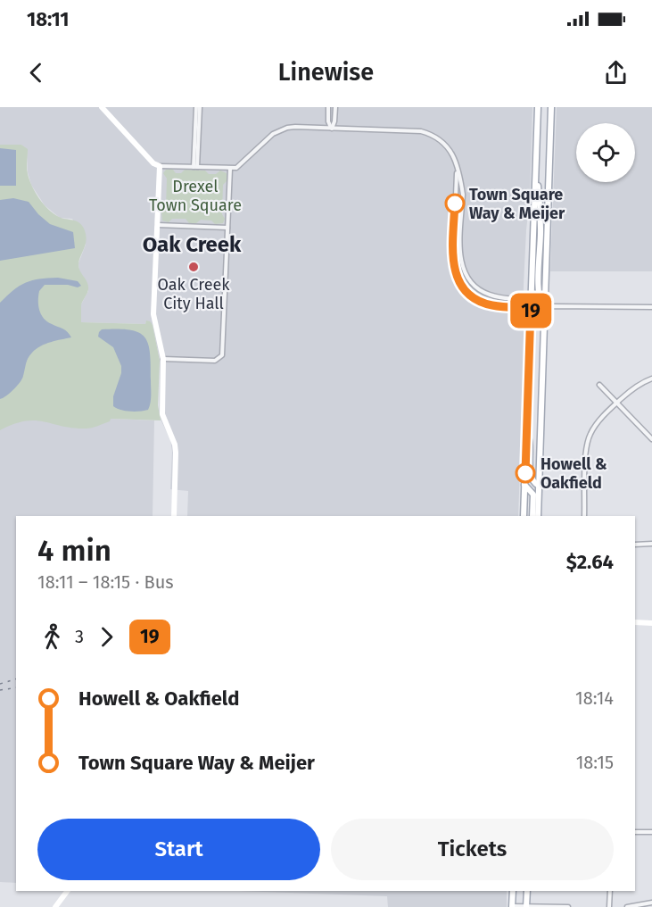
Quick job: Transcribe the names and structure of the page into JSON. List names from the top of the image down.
{
  "districts": ["Oak Creek"],
  "parks": ["Drexel Town Square"],
  "places": ["Town Square Way & Meijer", "Oak Creek City Hall", "Howell & Oakfield"],
  "lines": ["bus line 19"],
  "page": {
    "status": "18:11",
    "header": "Linewise",
    "on_map": "19",
    "heading": ["4 min", "18:11 – 18:15 · Bus", "$2.64"],
    "legs": ["3", "19"],
    "list": [
      {
        "name": "Howell & Oakfield",
        "value": "18:14"
      },
      {
        "name": "Town Square Way & Meijer",
        "value": "18:15"
      }
    ],
    "buttons": ["Start", "Tickets"]
  }
}
